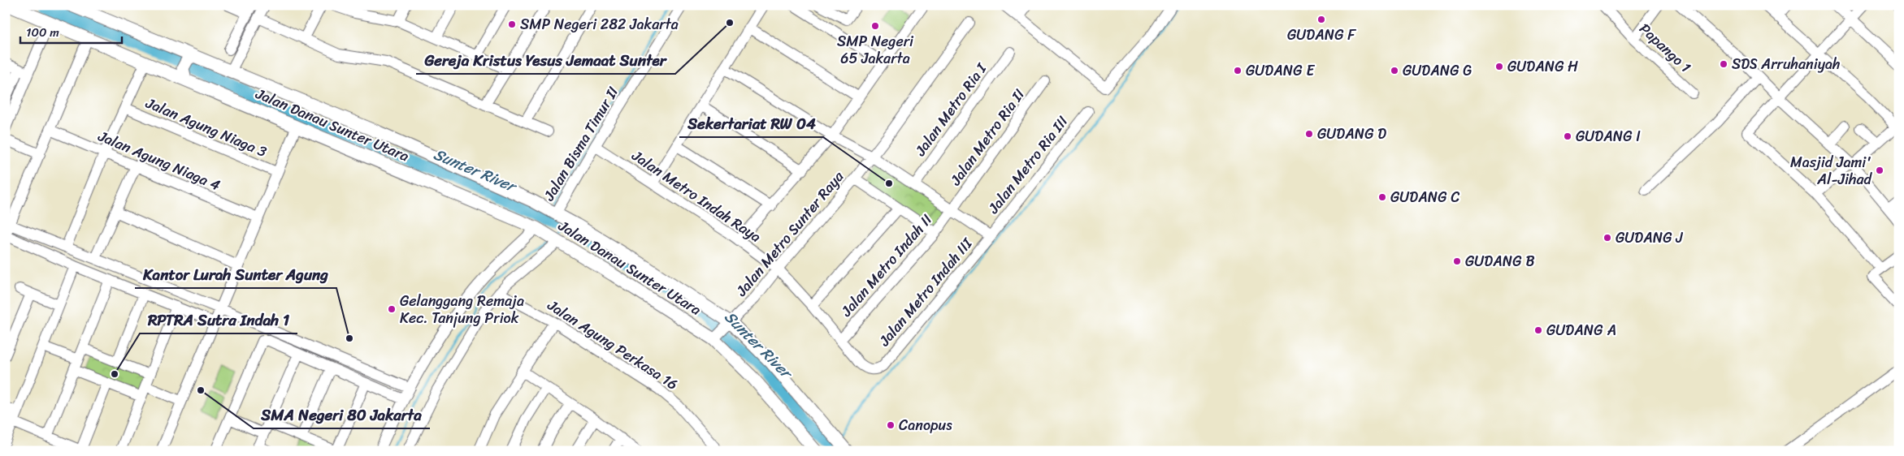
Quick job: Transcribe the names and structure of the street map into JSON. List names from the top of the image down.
{
  "streets": {
    "main road": ["Jalan Danau Sunter Utara"],
    "street": [
      "Papango 1",
      "Jalan Metro Ria I",
      "Jalan Agung Niaga 3",
      "Jalan Metro Ria II",
      "Jalan Bisma Timur II",
      "Jalan Agung Niaga 4",
      "Jalan Metro Ria III",
      "Jalan Metro Indah Raya",
      "Jalan Metro Sunter Raya",
      "Jalan Metro Indah II",
      "Jalan Metro Indah III",
      "Jalan Agung Perkasa 16"
    ]
  },
  "crossings": [
    ["Jalan Danau Sunter Utara", "Jalan Bisma Timur II"],
    ["Jalan Danau Sunter Utara", "Jalan Metro Sunter Raya"],
    ["Jalan Metro Ria II", "Jalan Metro Indah II"],
    ["Jalan Bisma Timur II", "Jalan Metro Indah Raya"],
    ["Jalan Metro Ria III", "Jalan Metro Indah III"],
    ["Jalan Metro Indah Raya", "Jalan Metro Sunter Raya"],
    ["Jalan Metro Indah Raya", "Jalan Metro Indah II"],
    ["Jalan Metro Indah Raya", "Jalan Metro Indah III"]
  ],
  "water": ["Sunter River"],
  "places": [
    "GUDANG F",
    "Gereja Kristus Yesus Jemaat Sunter",
    "SMP Negeri 282 Jakarta",
    "SMP Negeri 65 Jakarta",
    "SDS Arruhaniyah",
    "GUDANG H",
    "GUDANG E",
    "GUDANG G",
    "GUDANG D",
    "GUDANG I",
    "Masjid Jami' Al-Jihad",
    "Sekertariat RW 04",
    "GUDANG C",
    "GUDANG J",
    "GUDANG B",
    "Gelanggang Remaja Kec. Tanjung Priok",
    "GUDANG A",
    "Kantor Lurah Sunter Agung",
    "RPTRA Sutra Indah 1",
    "SMA Negeri 80 Jakarta",
    "Canopus"
  ],
  "scale_bar": "100 m"
}
